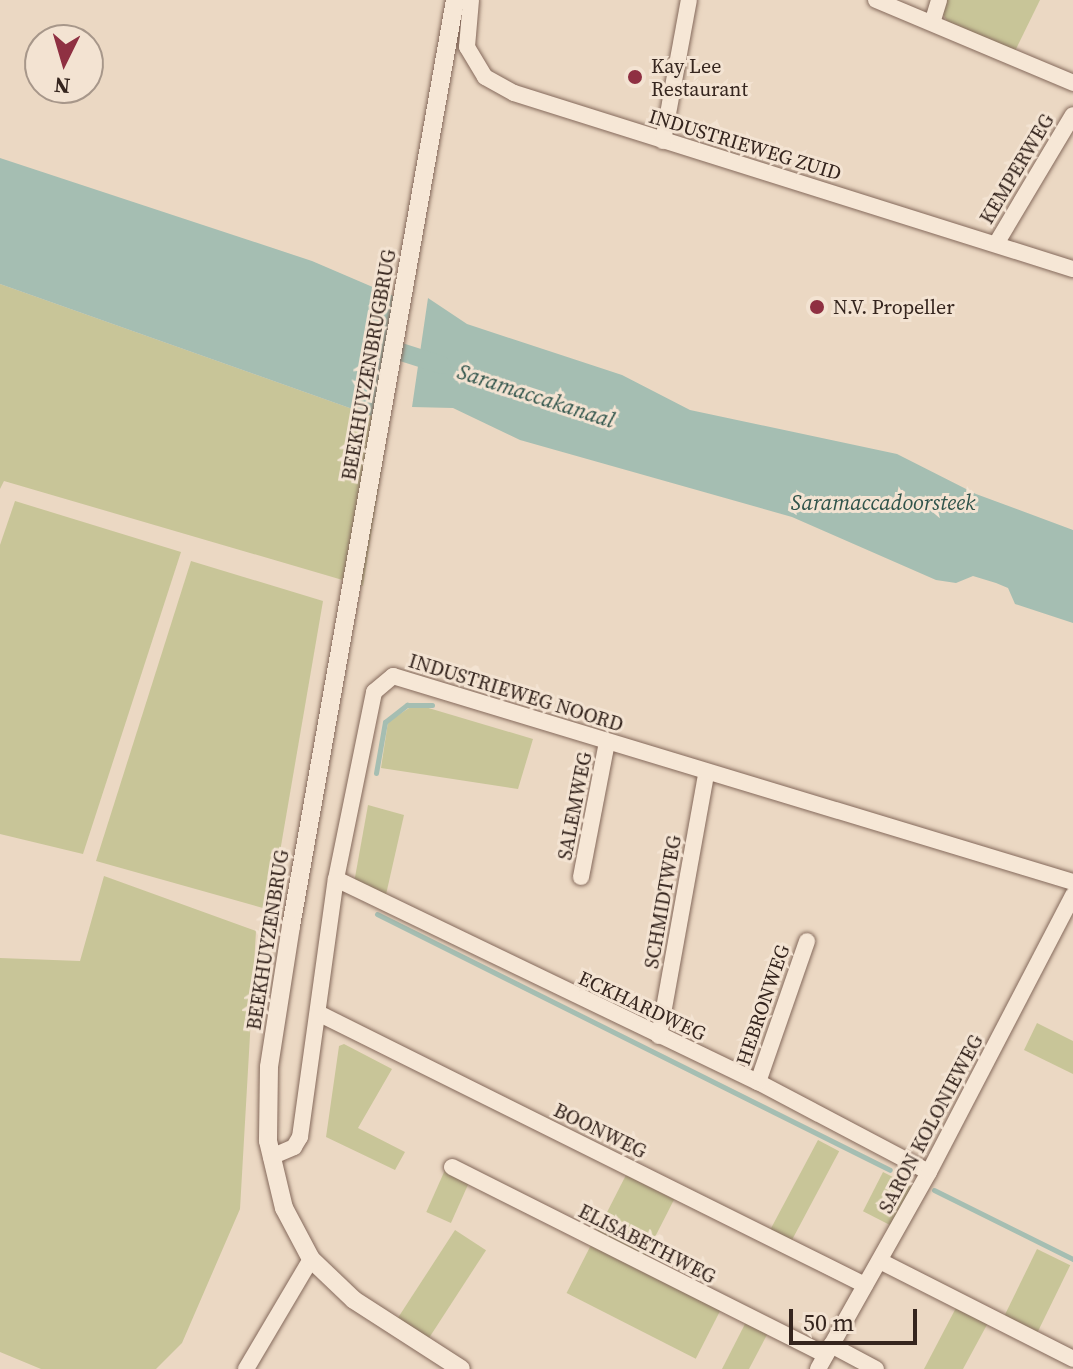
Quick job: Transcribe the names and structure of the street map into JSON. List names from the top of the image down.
{
  "streets": {
    "street": [
      "INDUSTRIEWEG ZUID",
      "KEMPERWEG",
      "BEEKHUYZENBRUGBRUG",
      "INDUSTRIEWEG NOORD",
      "SALEMWEG",
      "SCHMIDTWEG",
      "BEEKHUYZENBRUG",
      "HEBRONWEG",
      "ECKHARDWEG",
      "SARON KOLONIEWEG",
      "BOONWEG",
      "ELISABETHWEG"
    ]
  },
  "crossings": [
    ["INDUSTRIEWEG ZUID", "KEMPERWEG"],
    ["BEEKHUYZENBRUGBRUG", "BEEKHUYZENBRUG"],
    ["INDUSTRIEWEG NOORD", "SALEMWEG"],
    ["INDUSTRIEWEG NOORD", "SCHMIDTWEG"],
    ["INDUSTRIEWEG NOORD", "BEEKHUYZENBRUG"],
    ["INDUSTRIEWEG NOORD", "ECKHARDWEG"],
    ["INDUSTRIEWEG NOORD", "BOONWEG"],
    ["SCHMIDTWEG", "ECKHARDWEG"],
    ["HEBRONWEG", "ECKHARDWEG"],
    ["ECKHARDWEG", "SARON KOLONIEWEG"],
    ["SARON KOLONIEWEG", "BOONWEG"],
    ["SARON KOLONIEWEG", "ELISABETHWEG"]
  ],
  "water": ["Saramaccakanaal", "Saramaccadoorsteek"],
  "places": ["Kay Lee Restaurant", "N.V. Propeller"],
  "scale_bar": "50 m",
  "north": "bottom"
}
